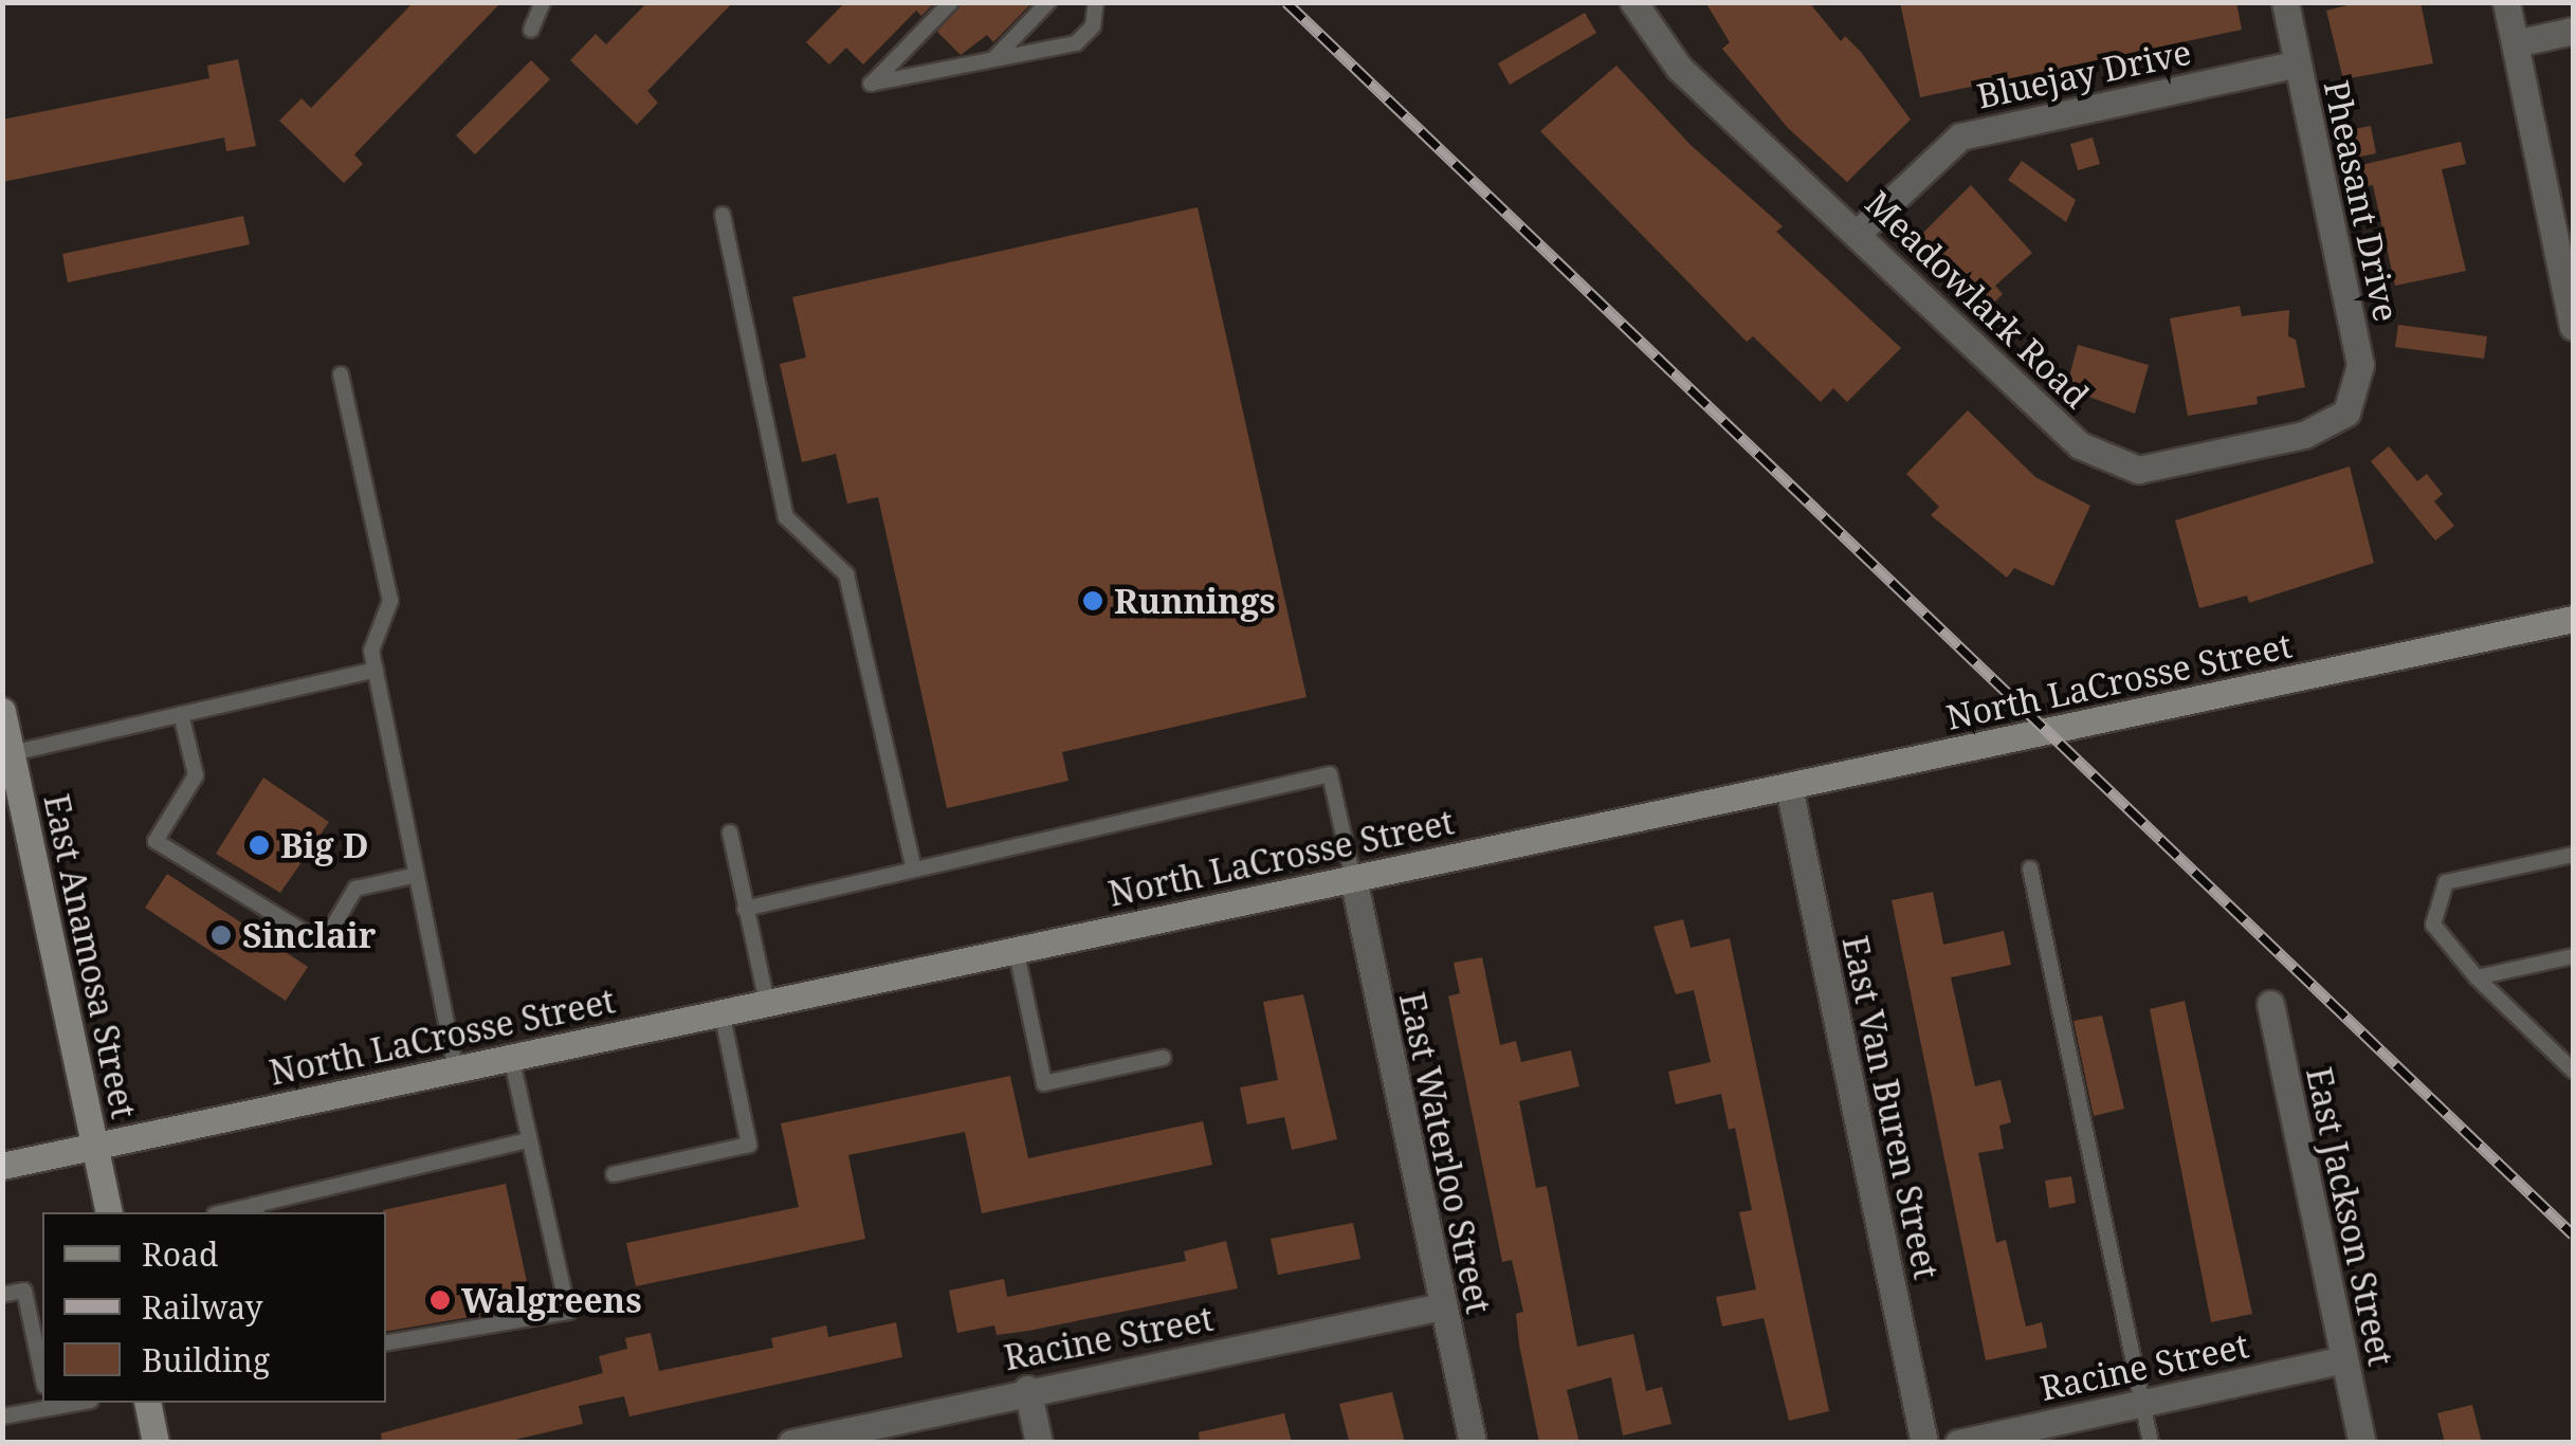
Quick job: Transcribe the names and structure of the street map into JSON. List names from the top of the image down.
{
  "streets": {
    "main road": ["North LaCrosse Street", "East Anamosa Street"],
    "street": [
      "Bluejay Drive",
      "Pheasant Drive",
      "Meadowlark Road",
      "East Van Buren Street",
      "East Waterloo Street",
      "East Jackson Street",
      "Racine Street"
    ]
  },
  "crossings": [
    ["Bluejay Drive", "Pheasant Drive"],
    ["Bluejay Drive", "Meadowlark Road"],
    ["Pheasant Drive", "Meadowlark Road"],
    ["North LaCrosse Street", "East Anamosa Street"],
    ["North LaCrosse Street", "East Van Buren Street"],
    ["North LaCrosse Street", "East Waterloo Street"],
    ["East Waterloo Street", "Racine Street"],
    ["East Jackson Street", "Racine Street"]
  ],
  "places": [
    "Runnings",
    "Big D",
    "Sinclair",
    "Walgreens"
  ],
  "legend": ["Road", "Railway", "Building"]
}
